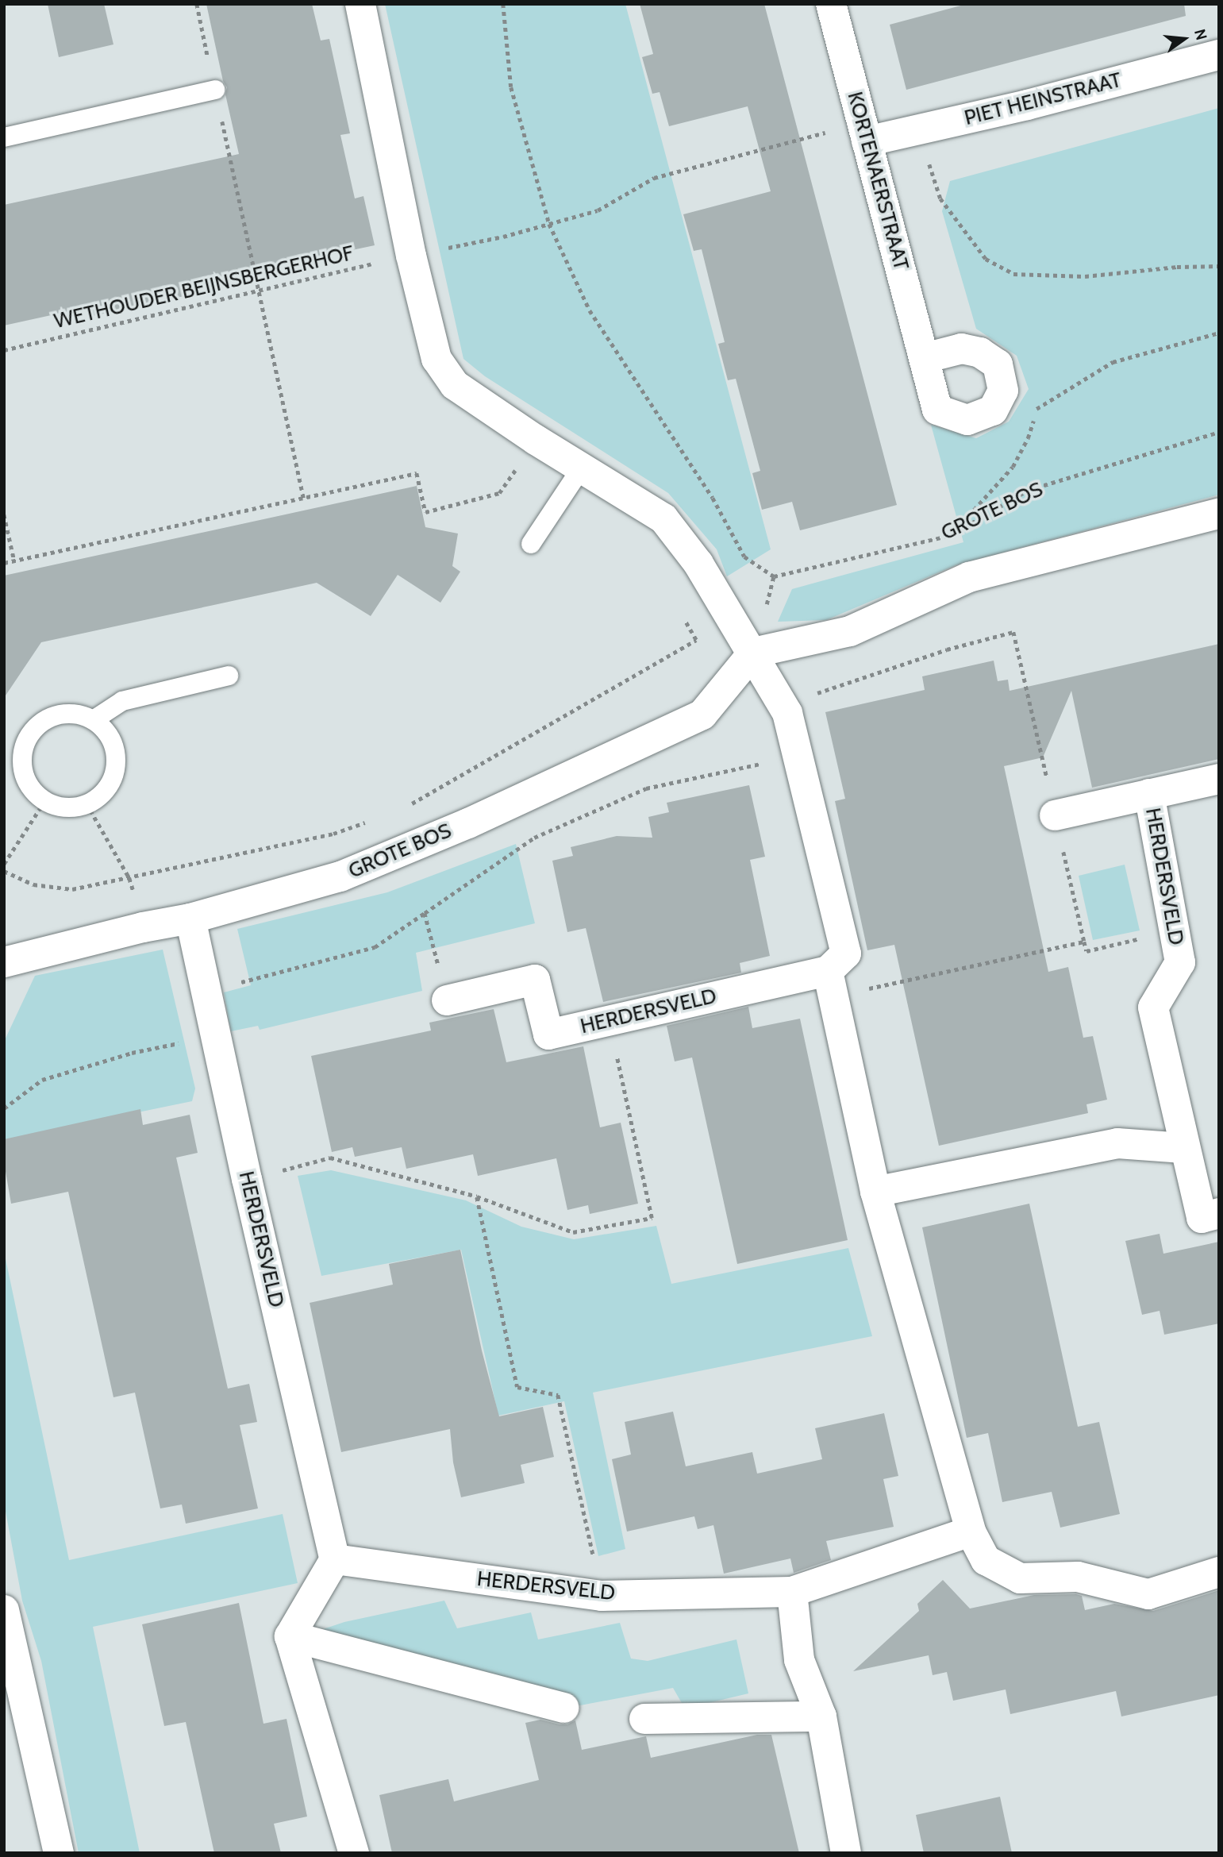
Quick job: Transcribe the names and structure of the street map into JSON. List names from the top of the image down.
{
  "streets": {
    "street": [
      "PIET HEINSTRAAT",
      "KORTENAERSTRAAT",
      "GROTE BOS",
      "HERDERSVELD"
    ],
    "path": ["WETHOUDER BEIJNSBERGERHOF"]
  },
  "crossings": [
    ["PIET HEINSTRAAT", "KORTENAERSTRAAT"],
    ["PIET HEINSTRAAT", "WETHOUDER BEIJNSBERGERHOF"],
    ["KORTENAERSTRAAT", "WETHOUDER BEIJNSBERGERHOF"],
    ["GROTE BOS", "HERDERSVELD"]
  ],
  "north": "right"
}
